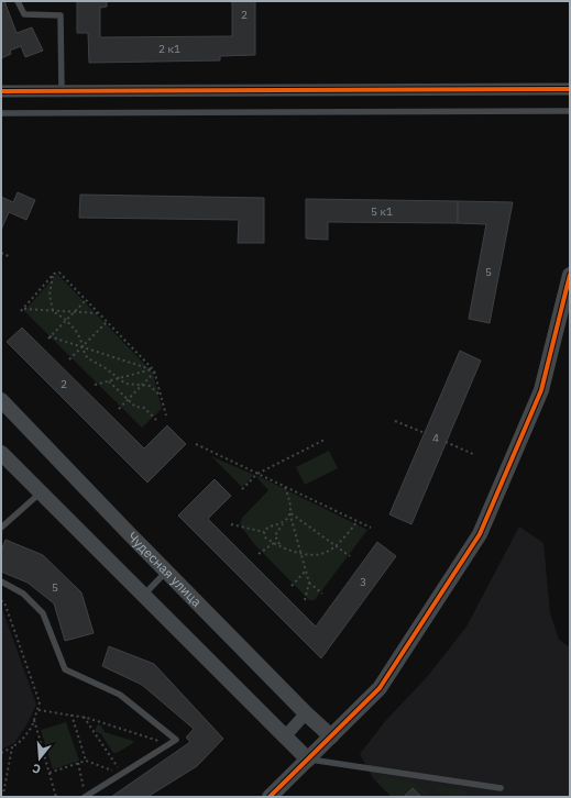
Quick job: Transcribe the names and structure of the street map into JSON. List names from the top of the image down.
{
  "streets": {
    "street": ["Чудесная улица"]
  },
  "house_numbers": [
    "2",
    "2 к1",
    "5 к1",
    "5",
    "2",
    "4",
    "3",
    "5"
  ],
  "north": "bottom"
}
